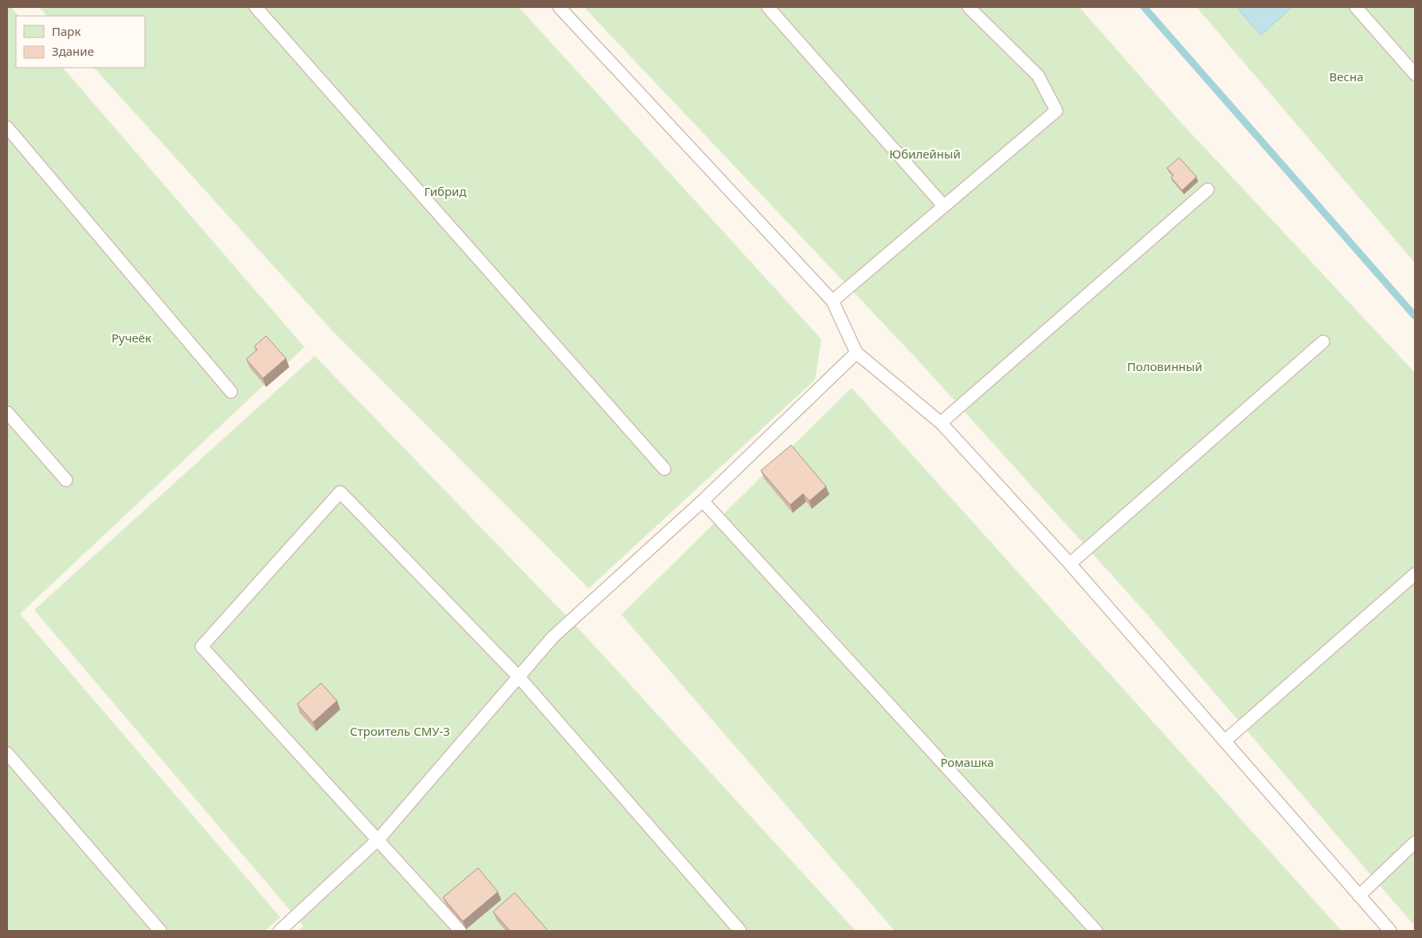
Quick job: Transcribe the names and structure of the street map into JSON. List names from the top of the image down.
{
  "parks": [
    "Весна",
    "Юбилейный",
    "Гибрид",
    "Ручеёк",
    "Половинный",
    "Строитель СМУ-3",
    "Ромашка"
  ],
  "legend": ["Парк", "Здание"]
}
